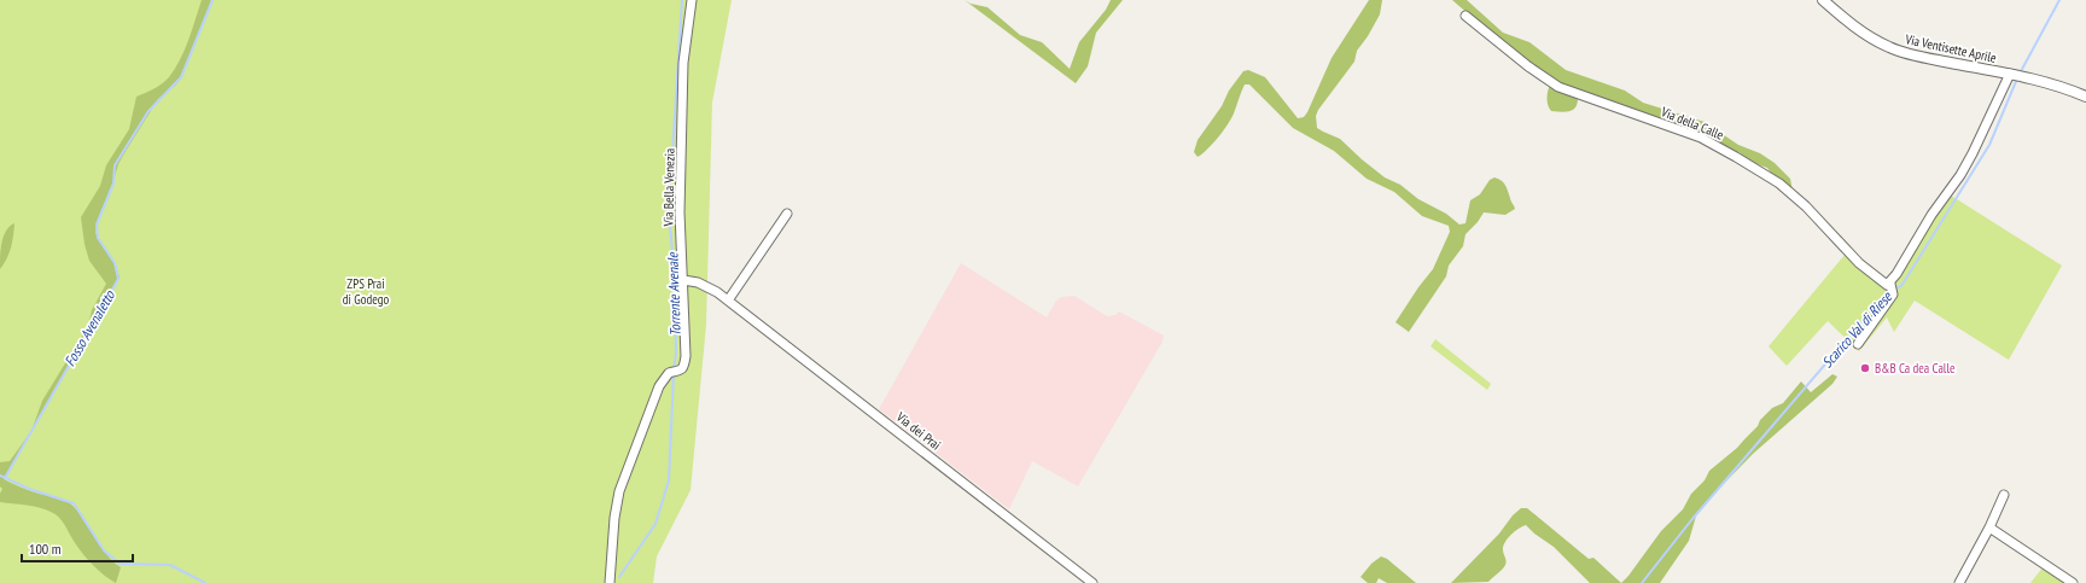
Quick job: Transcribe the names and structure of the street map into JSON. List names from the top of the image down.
{
  "streets": {
    "main road": ["Via Ventisette Aprile"],
    "street": ["Via della Calle", "Via Bella Venezia", "Via dei Prai"]
  },
  "crossings": [
    ["Via Bella Venezia", "Via dei Prai"]
  ],
  "water": ["Torrente Avenale", "Fosso Avenaletto", "Scarico Val di Riese"],
  "parks": ["ZPS Prai di Godego"],
  "places": ["B&B Ca dea Calle"],
  "scale_bar": "100 m"
}
